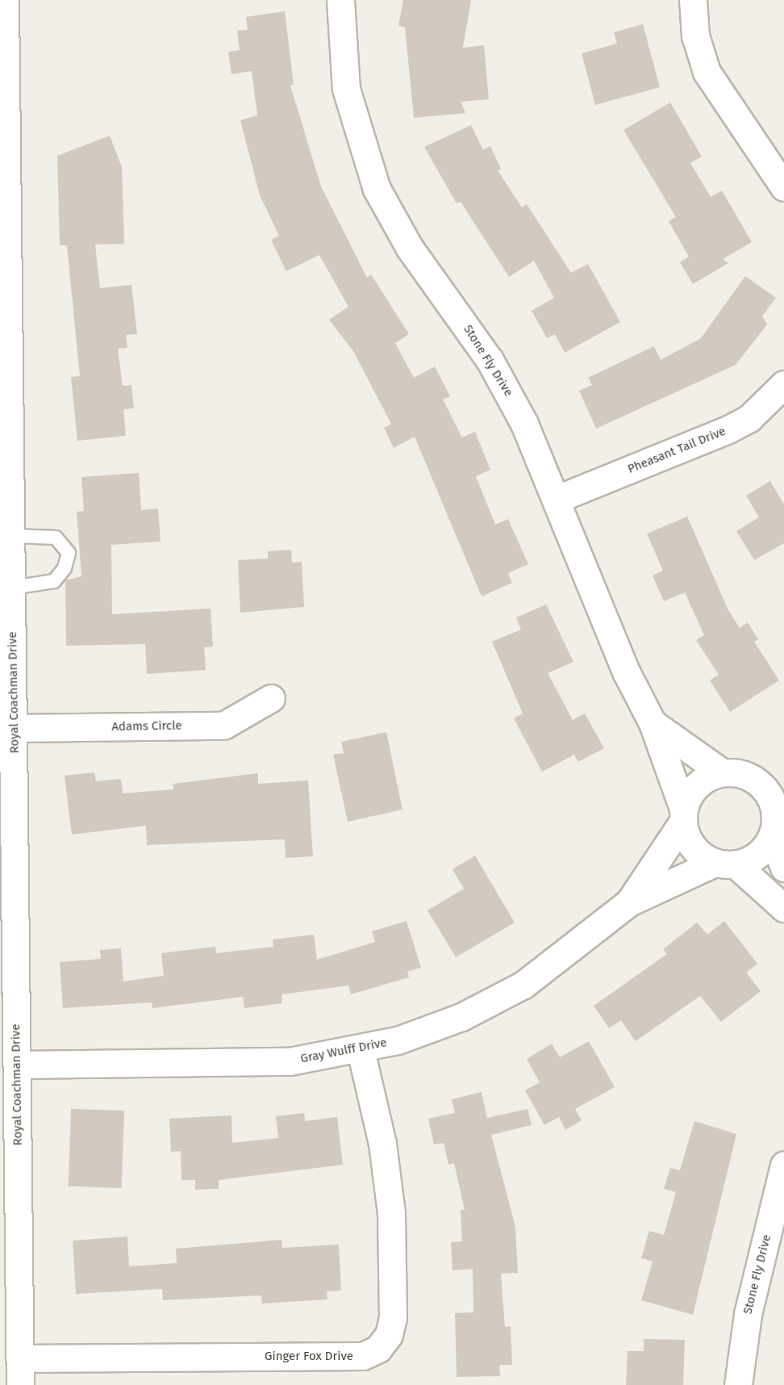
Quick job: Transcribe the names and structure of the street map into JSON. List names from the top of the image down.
{
  "streets": {
    "street": [
      "Stone Fly Drive",
      "Pheasant Tail Drive",
      "Royal Coachman Drive",
      "Adams Circle",
      "Gray Wulff Drive",
      "Ginger Fox Drive"
    ]
  },
  "crossings": [
    ["Stone Fly Drive", "Pheasant Tail Drive"],
    ["Stone Fly Drive", "Gray Wulff Drive"],
    ["Royal Coachman Drive", "Adams Circle"],
    ["Royal Coachman Drive", "Gray Wulff Drive"],
    ["Royal Coachman Drive", "Ginger Fox Drive"],
    ["Gray Wulff Drive", "Ginger Fox Drive"]
  ]
}
